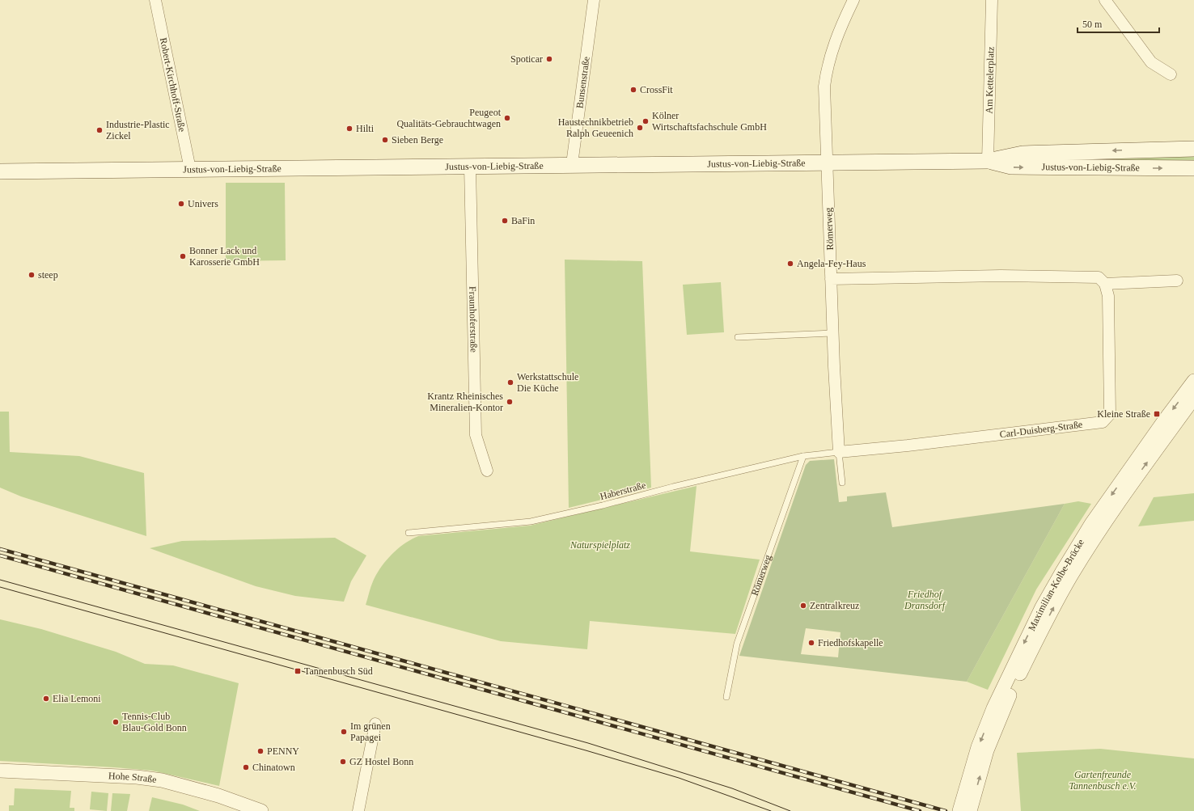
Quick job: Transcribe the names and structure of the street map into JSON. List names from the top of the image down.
{
  "streets": {
    "main road": ["Justus-von-Liebig-Straße"],
    "street": [
      "Am Kettelerplatz",
      "Bunsenstraße",
      "Robert-Kirchhoff-Straße",
      "Römerweg",
      "Fraunhoferstraße",
      "Carl-Duisberg-Straße",
      "Maximilian-Kolbe-Brücke",
      "Hohe Straße"
    ],
    "lane": ["Haberstraße"]
  },
  "crossings": [
    ["Am Kettelerplatz", "Justus-von-Liebig-Straße"],
    ["Bunsenstraße", "Justus-von-Liebig-Straße"],
    ["Robert-Kirchhoff-Straße", "Justus-von-Liebig-Straße"],
    ["Justus-von-Liebig-Straße", "Römerweg"],
    ["Justus-von-Liebig-Straße", "Fraunhoferstraße"],
    ["Römerweg", "Carl-Duisberg-Straße"],
    ["Römerweg", "Haberstraße"],
    ["Carl-Duisberg-Straße", "Haberstraße"]
  ],
  "parks": ["Naturspielplatz", "Friedhof Dransdorf", "Gartenfreunde Tannenbusch e.V."],
  "places": {
    "other": [
      "Spoticar",
      "CrossFit",
      "Peugeot Qualitäts-Gebrauchtwagen",
      "Kölner Wirtschaftsfachschule GmbH",
      "Haustechnikbetrieb Ralph Geueenich",
      "Hilti",
      "Industrie-Plastic Zickel",
      "Sieben Berge",
      "Univers",
      "BaFin",
      "Bonner Lack und Karosserie GmbH",
      "Angela-Fey-Haus",
      "steep",
      "Werkstattschule Die Küche",
      "Krantz Rheinisches Mineralien-Kontor",
      "Zentralkreuz",
      "Friedhofskapelle",
      "Elia Lemoni",
      "Tennis-Club Blau-Gold Bonn",
      "Im grünen Papagei",
      "PENNY",
      "GZ Hostel Bonn",
      "Chinatown"
    ],
    "transit": ["Kleine Straße", "Tannenbusch Süd"]
  },
  "scale_bar": "50 m"
}
